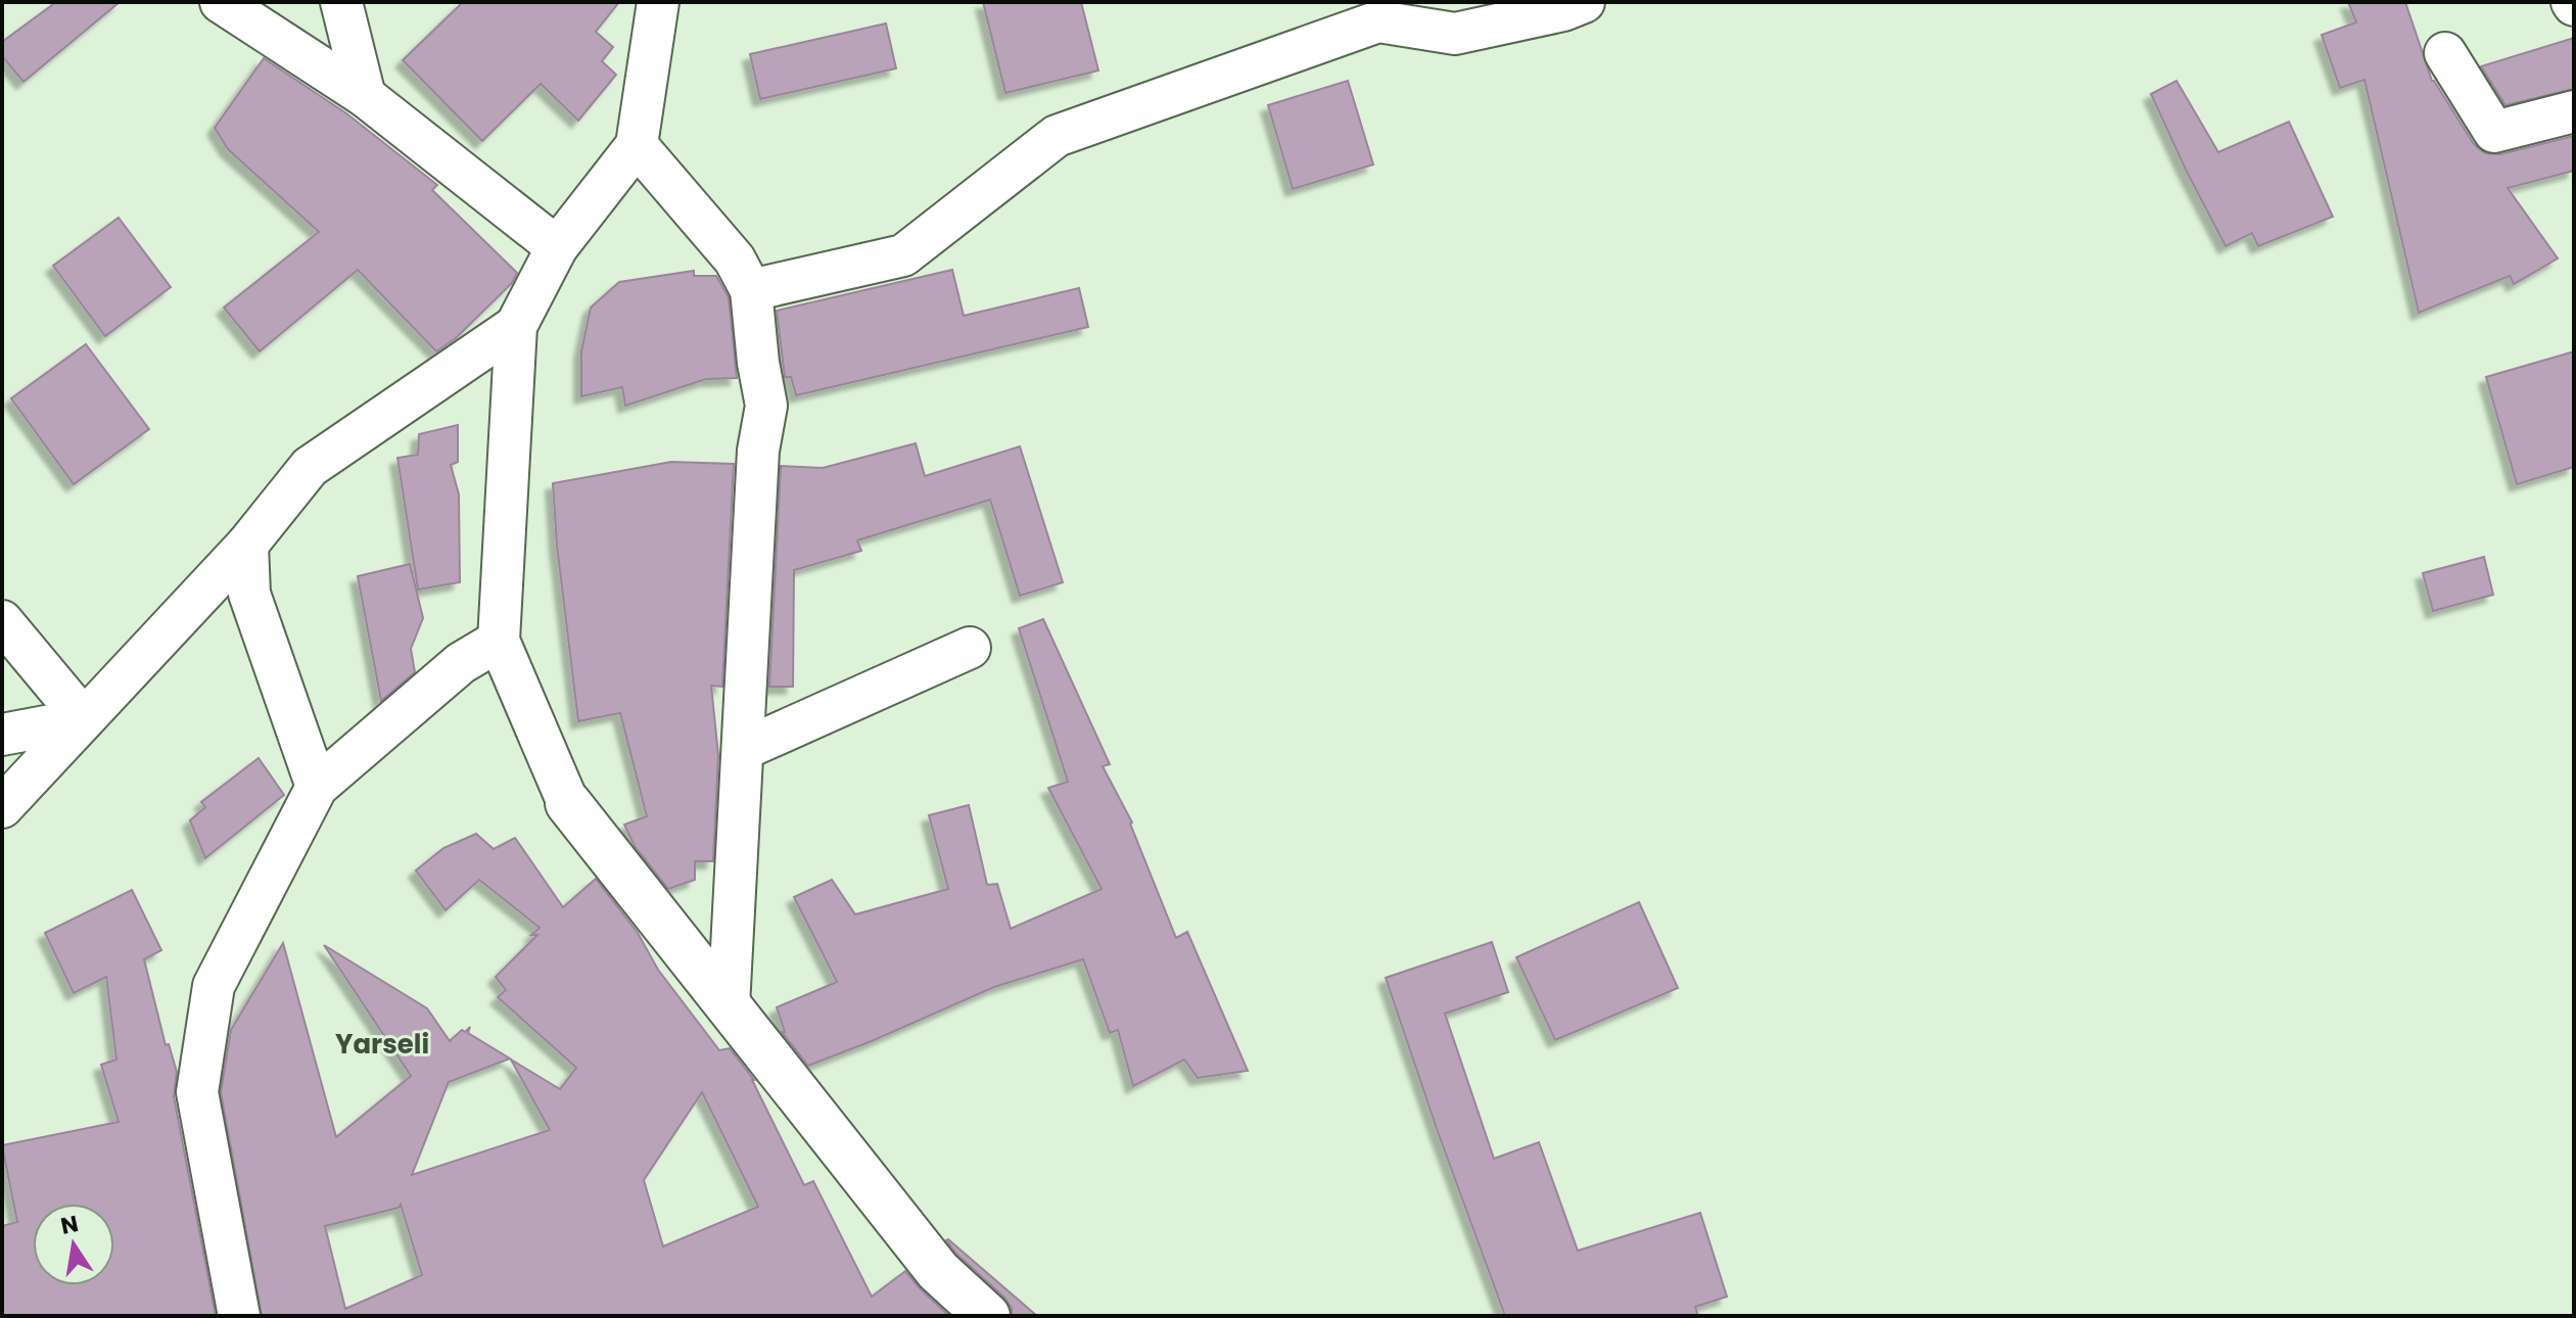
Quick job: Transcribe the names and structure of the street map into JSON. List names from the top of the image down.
{
  "districts": ["Yarseli"],
  "north": "top"
}
